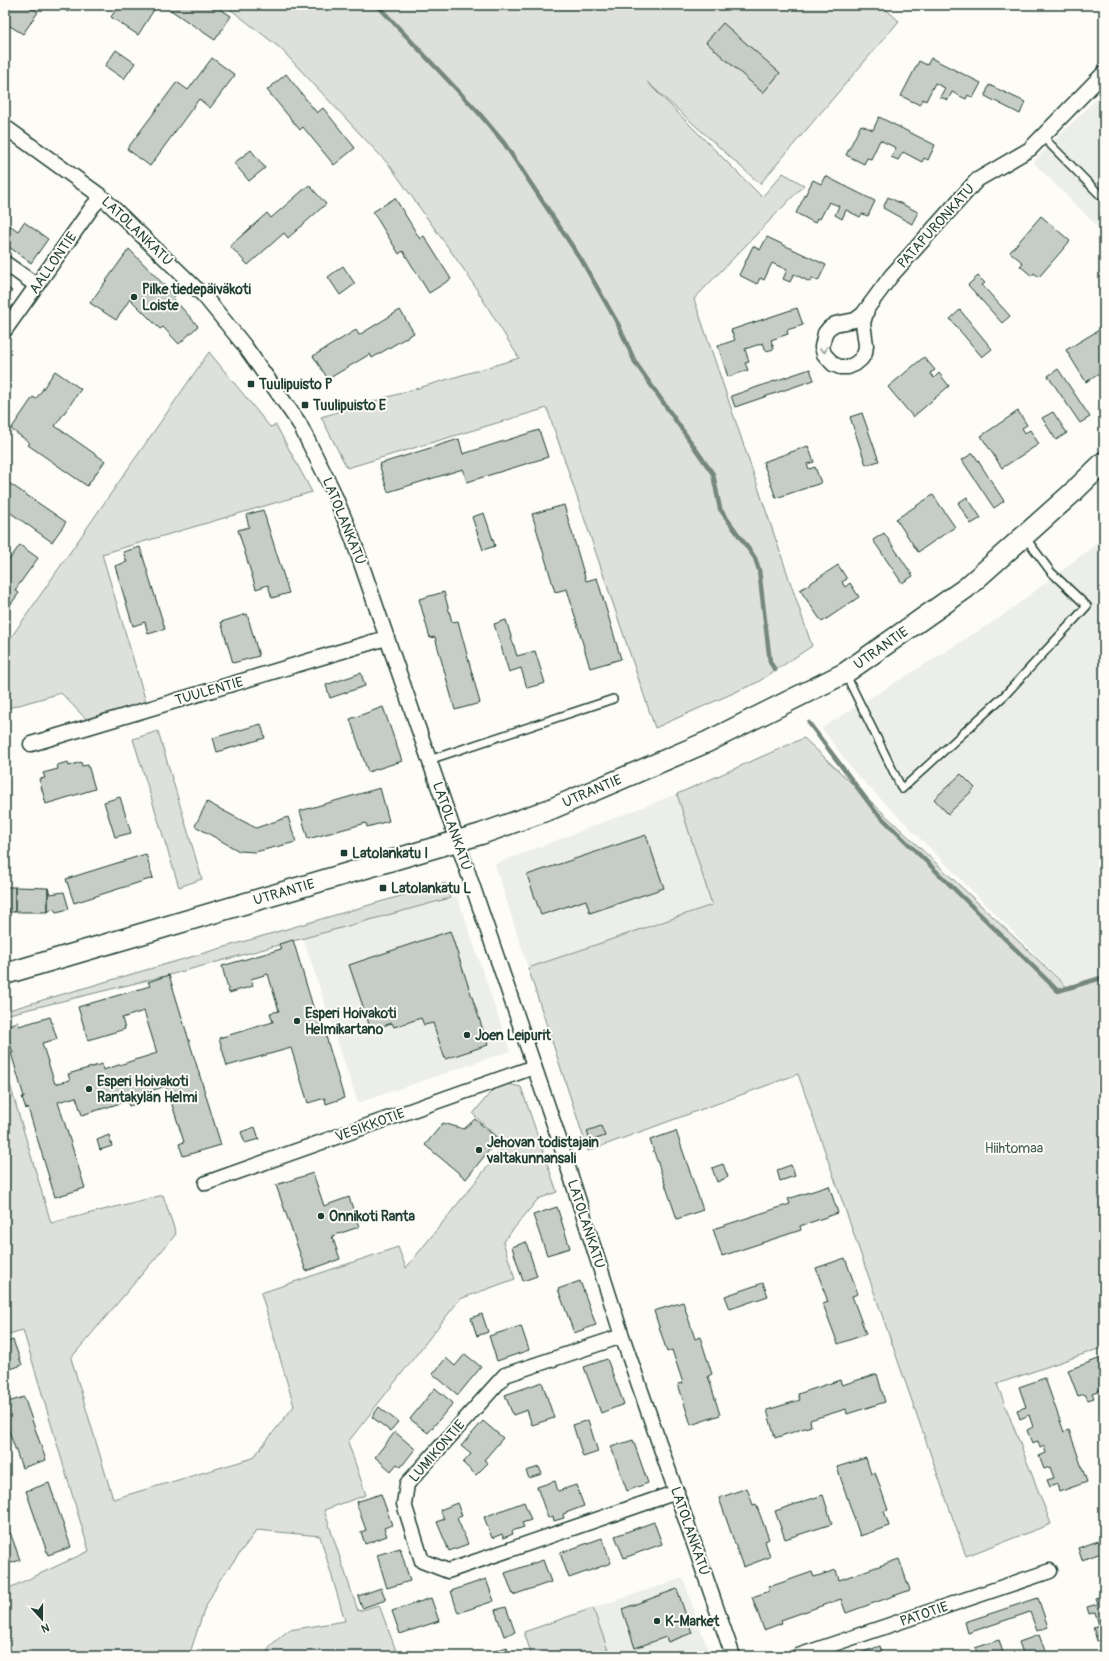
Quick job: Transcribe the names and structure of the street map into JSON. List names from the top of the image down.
{
  "streets": {
    "main road": ["UTRANTIE"],
    "street": [
      "PATAPURONKATU",
      "LATOLANKATU",
      "AALLONTIE",
      "TUULENTIE",
      "VESIKKOTIE",
      "LUMIKONTIE",
      "PATOTIE"
    ]
  },
  "crossings": [
    ["LATOLANKATU", "AALLONTIE"],
    ["LATOLANKATU", "UTRANTIE"],
    ["LATOLANKATU", "TUULENTIE"],
    ["LATOLANKATU", "VESIKKOTIE"],
    ["LATOLANKATU", "LUMIKONTIE"]
  ],
  "parks": ["Hiihtomaa"],
  "places": {
    "other": [
      "Pilke tiedepäiväkoti Loiste",
      "Esperi Hoivakoti Helmikartano",
      "Joen Leipurit",
      "Esperi Hoivakoti Rantakylän Helmi",
      "Jehovan todistajain valtakunnansali",
      "Onnikoti Ranta",
      "K-Market"
    ],
    "transit": [
      "Tuulipuisto P",
      "Tuulipuisto E",
      "Latolankatu I",
      "Latolankatu L"
    ]
  },
  "north": "bottom"
}
